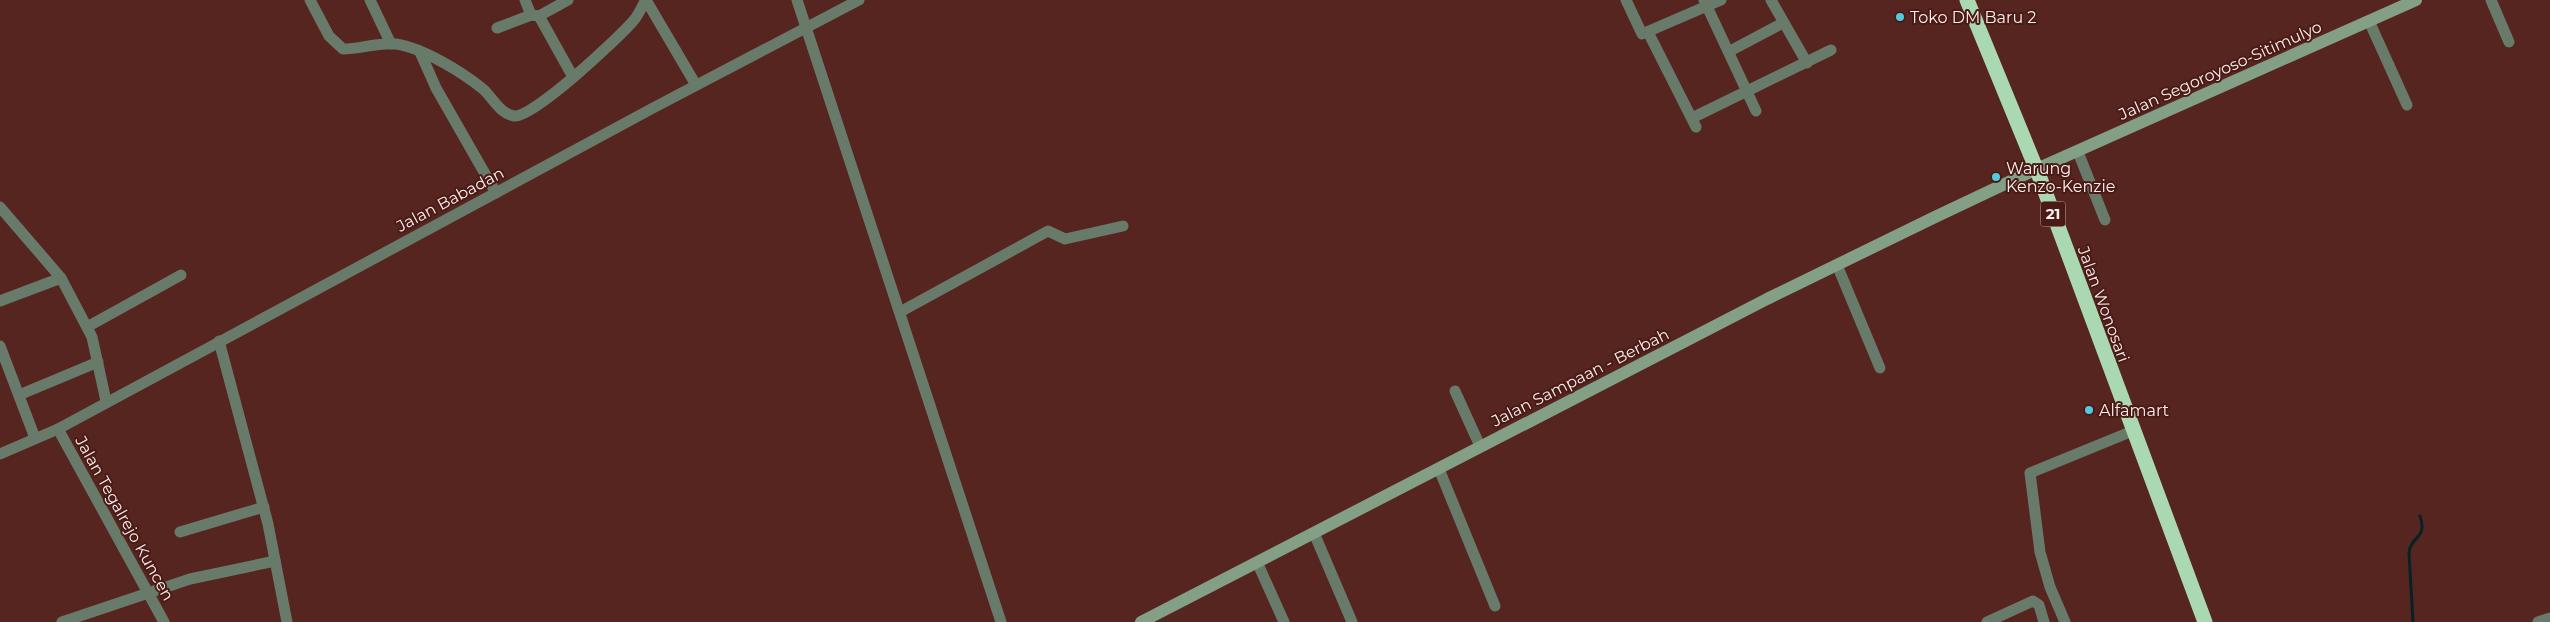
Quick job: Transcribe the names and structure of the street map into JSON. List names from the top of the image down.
{
  "streets": {
    "highway": ["21", "Jalan Wonosari"],
    "main road": ["Jalan Segoroyoso-Sitimulyo", "Jalan Sampaan - Berbah"],
    "street": ["Jalan Babadan", "Jalan Tegalrejo Kuncen"]
  },
  "crossings": [
    ["Jalan Segoroyoso-Sitimulyo", "Jalan Wonosari"],
    ["Jalan Segoroyoso-Sitimulyo", "Jalan Sampaan - Berbah"],
    ["Jalan Babadan", "Jalan Tegalrejo Kuncen"],
    ["Jalan Wonosari", "Jalan Sampaan - Berbah"]
  ],
  "places": ["Toko DM Baru 2", "Warung Kenzo-Kenzie", "Alfamart"]
}
